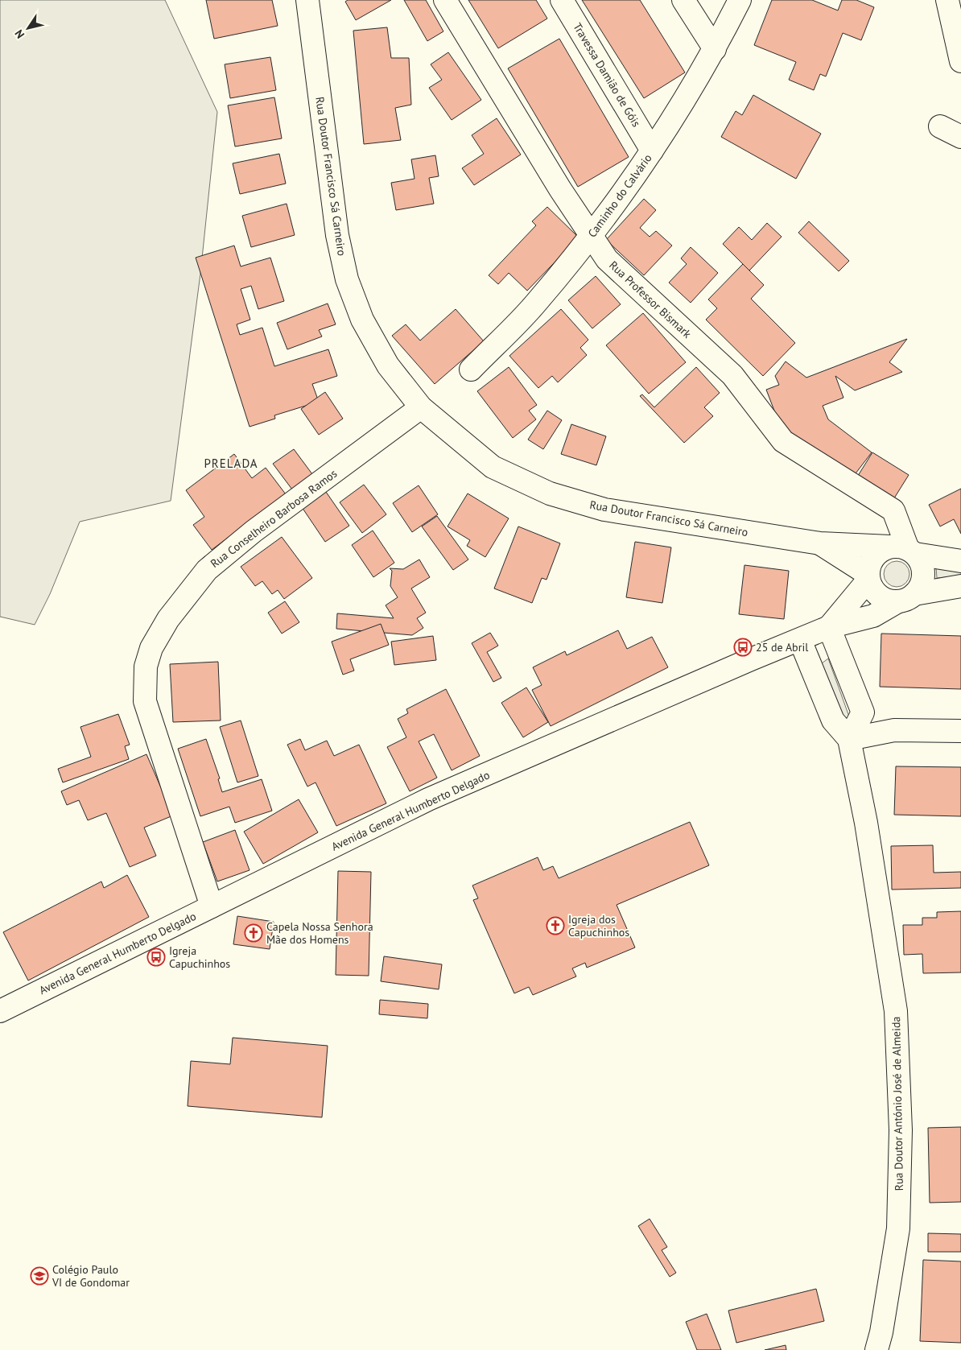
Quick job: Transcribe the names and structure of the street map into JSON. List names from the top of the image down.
{
  "streets": {
    "street": [
      "Travessa Damião de Góis",
      "Rua Doutor Francisco Sá Carneiro",
      "Caminho do Calvário",
      "Rua Professor Bismark",
      "Rua Conselheiro Barbosa Ramos",
      "Avenida General Humberto Delgado",
      "Rua Doutor António José de Almeida"
    ]
  },
  "crossings": [
    ["Travessa Damião de Góis", "Caminho do Calvário"],
    ["Rua Doutor Francisco Sá Carneiro", "Rua Professor Bismark"],
    ["Rua Doutor Francisco Sá Carneiro", "Rua Conselheiro Barbosa Ramos"],
    ["Rua Doutor Francisco Sá Carneiro", "Avenida General Humberto Delgado"],
    ["Caminho do Calvário", "Rua Professor Bismark"],
    ["Rua Professor Bismark", "Avenida General Humberto Delgado"],
    ["Rua Conselheiro Barbosa Ramos", "Avenida General Humberto Delgado"],
    ["Avenida General Humberto Delgado", "Rua Doutor António José de Almeida"]
  ],
  "districts": ["PRELADA"],
  "places": {
    "bus stop": ["25 de Abril", "Igreja Capuchinhos"],
    "church": ["Igreja dos Capuchinhos", "Capela Nossa Senhora Mãe dos Homens"],
    "school or university": ["Colégio Paulo VI de Gondomar"]
  },
  "north": "bottom left"
}
